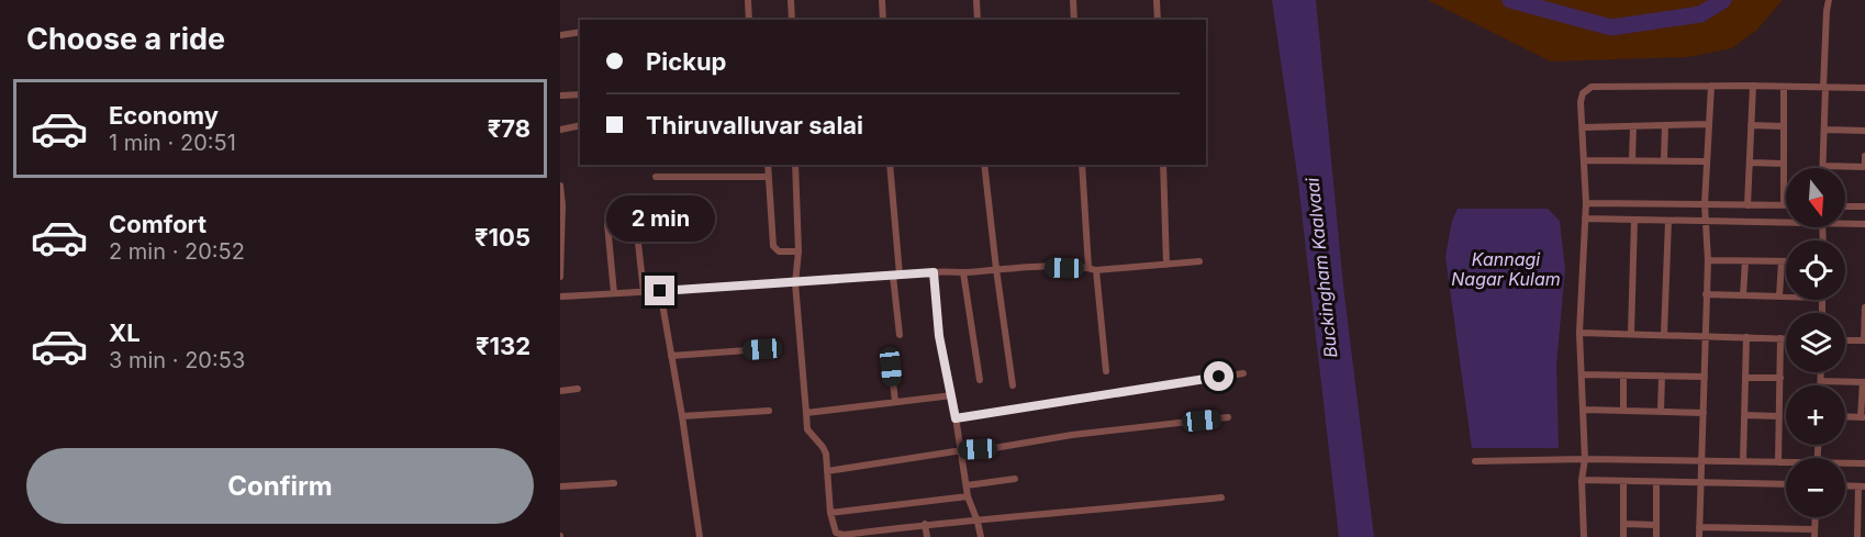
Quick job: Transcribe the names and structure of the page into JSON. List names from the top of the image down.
{
  "water": ["Kannagi Nagar Kulam", "Buckingham Kaalvaai"],
  "north": "bottom",
  "page": {
    "heading": "Choose a ride",
    "banner": ["Pickup", "Thiruvalluvar salai"],
    "list": [
      {
        "name": "Economy",
        "note": "1 min · 20:51",
        "value": "₹78"
      },
      {
        "name": "Comfort",
        "note": "2 min · 20:52",
        "value": "₹105"
      },
      {
        "name": "XL",
        "note": "3 min · 20:53",
        "value": "₹132"
      }
    ],
    "map_buttons": ["+", "−"],
    "bubble": "2 min",
    "buttons": "Confirm"
  }
}
